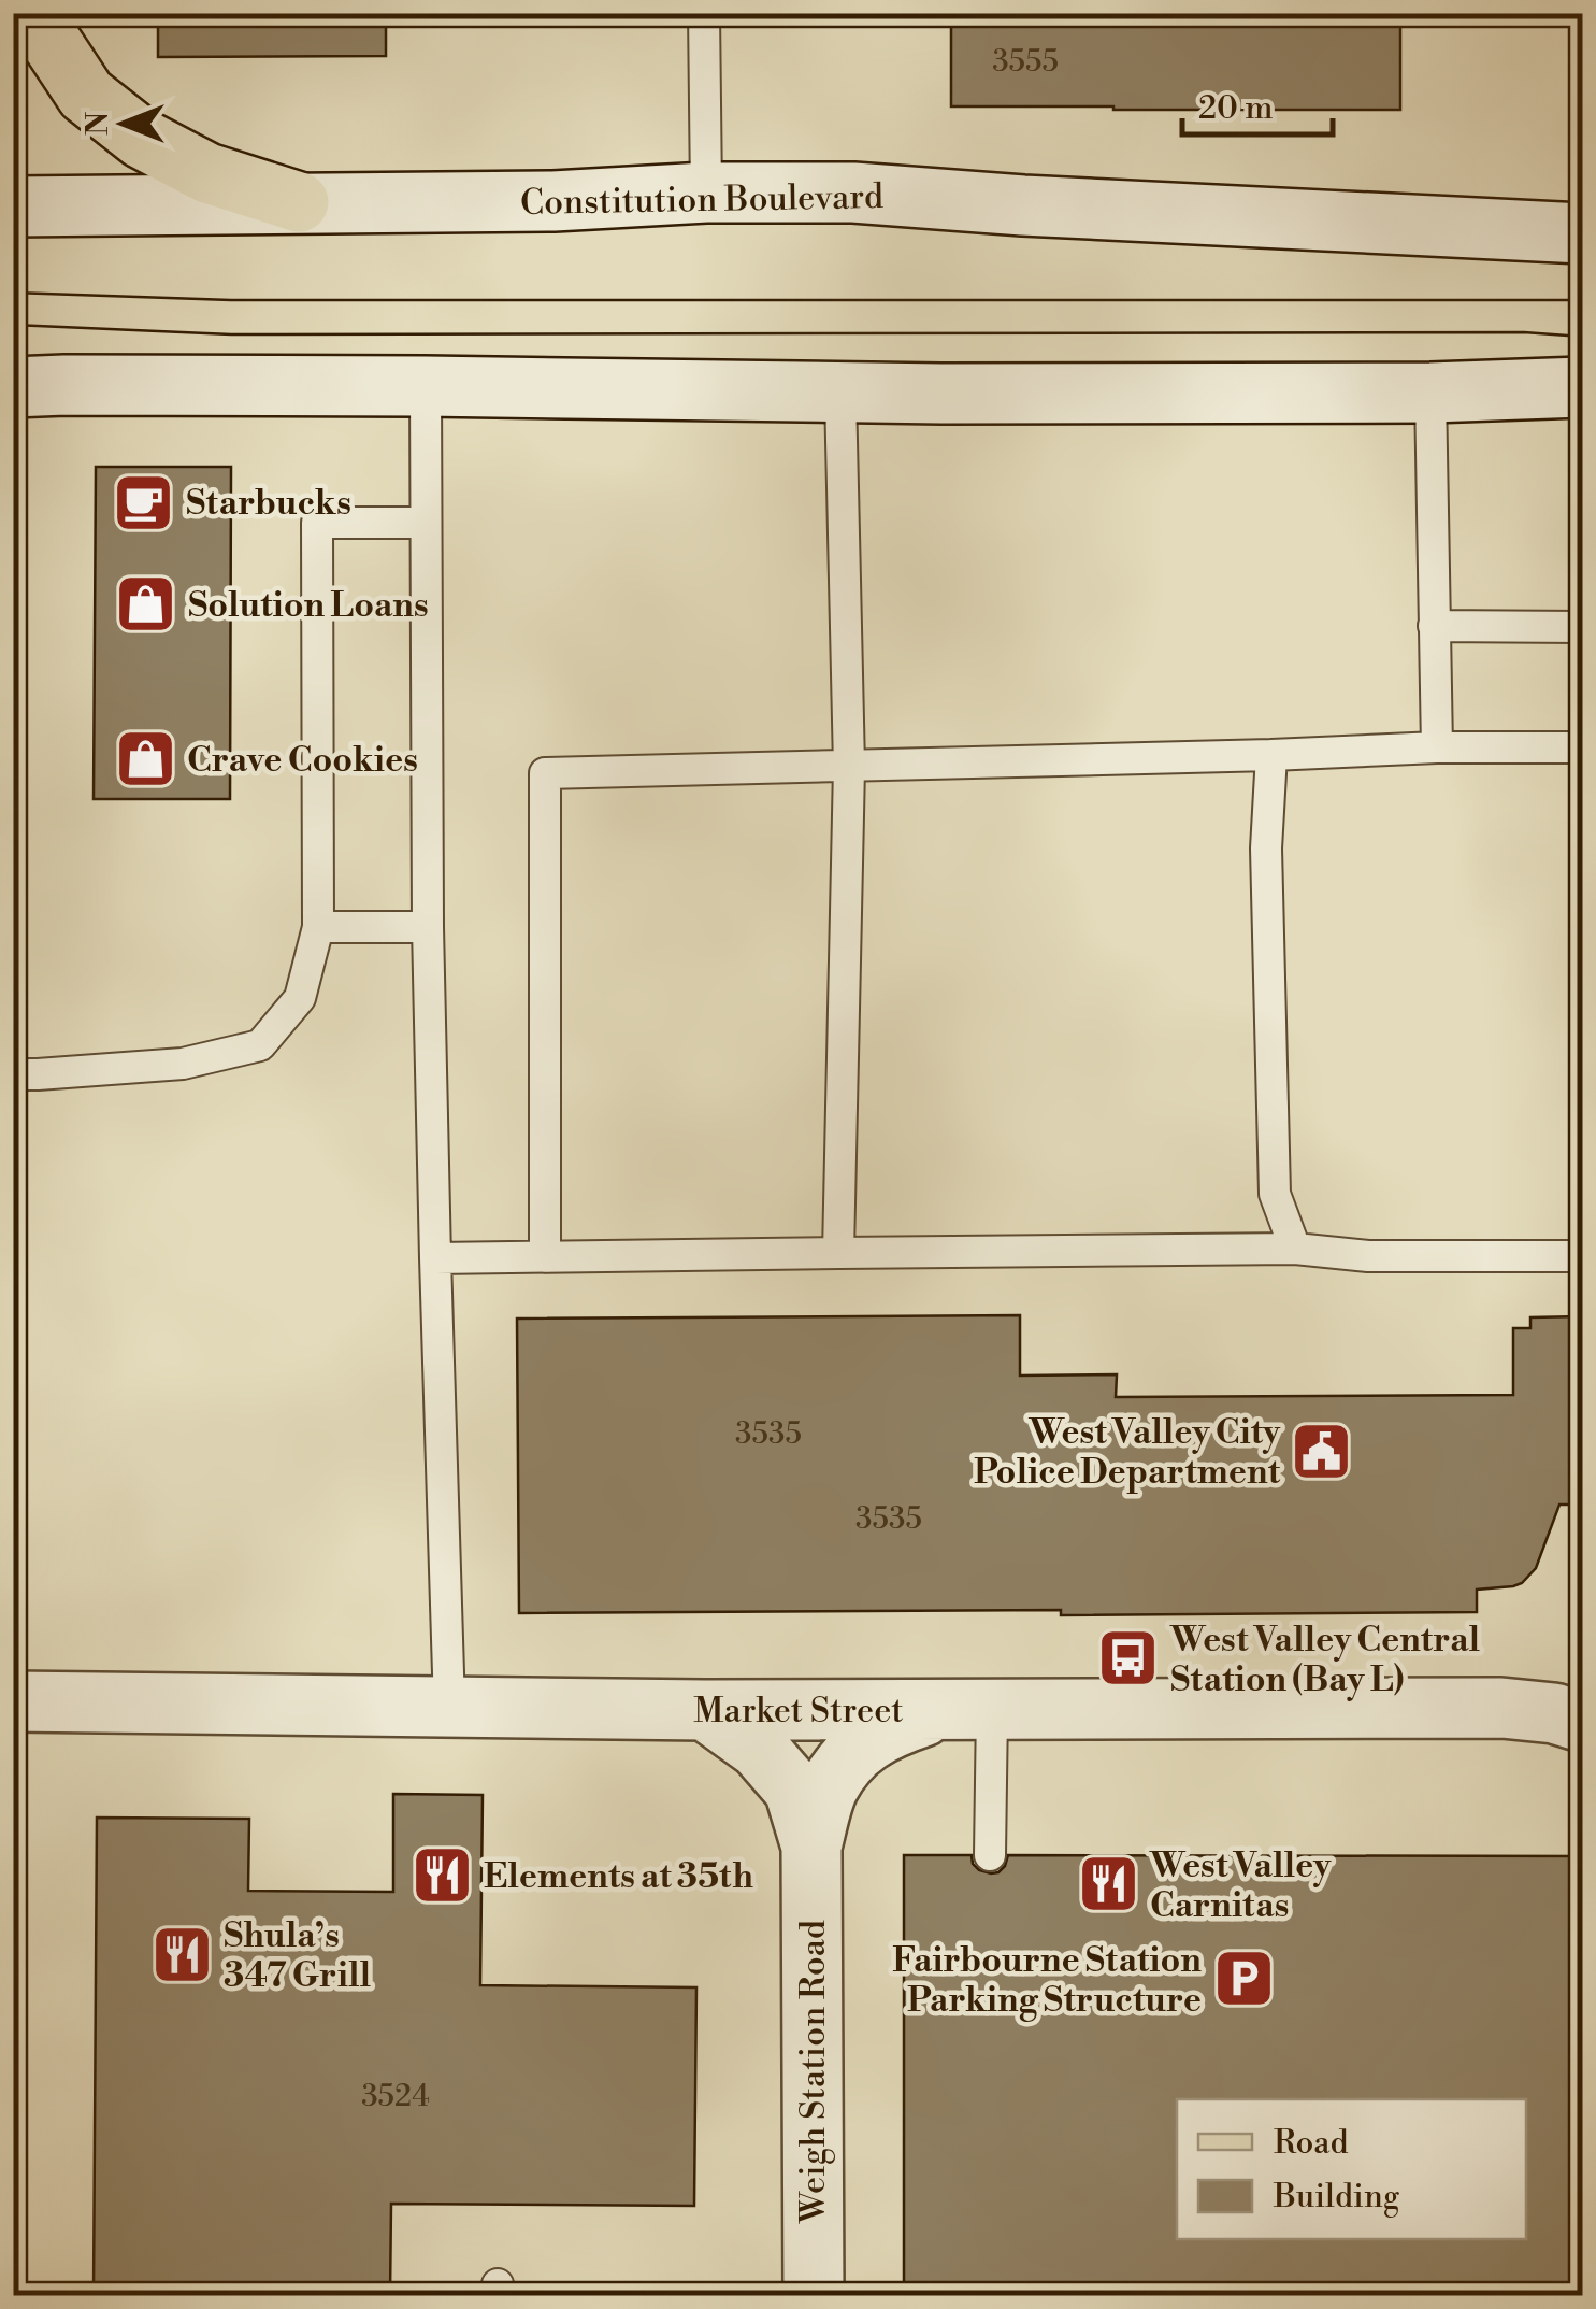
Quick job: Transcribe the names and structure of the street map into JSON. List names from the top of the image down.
{
  "streets": {
    "main road": ["Constitution Boulevard", "Market Street", "Weigh Station Road"]
  },
  "crossings": [
    ["Market Street", "Weigh Station Road"]
  ],
  "places": {
    "cafe": ["Starbucks"],
    "shop": ["Solution Loans", "Crave Cookies"],
    "public building": ["West Valley City Police Department"],
    "bus stop": ["West Valley Central Station (Bay L)"],
    "restaurant": ["Elements at 35th", "West Valley Carnitas", "Shula’s 347 Grill"],
    "parking": ["Fairbourne Station Parking Structure"]
  },
  "house_numbers": [
    "3555",
    "3535",
    "3535",
    "3524"
  ],
  "legend": ["Road", "Building"],
  "scale_bar": "20 m",
  "north": "left"
}
